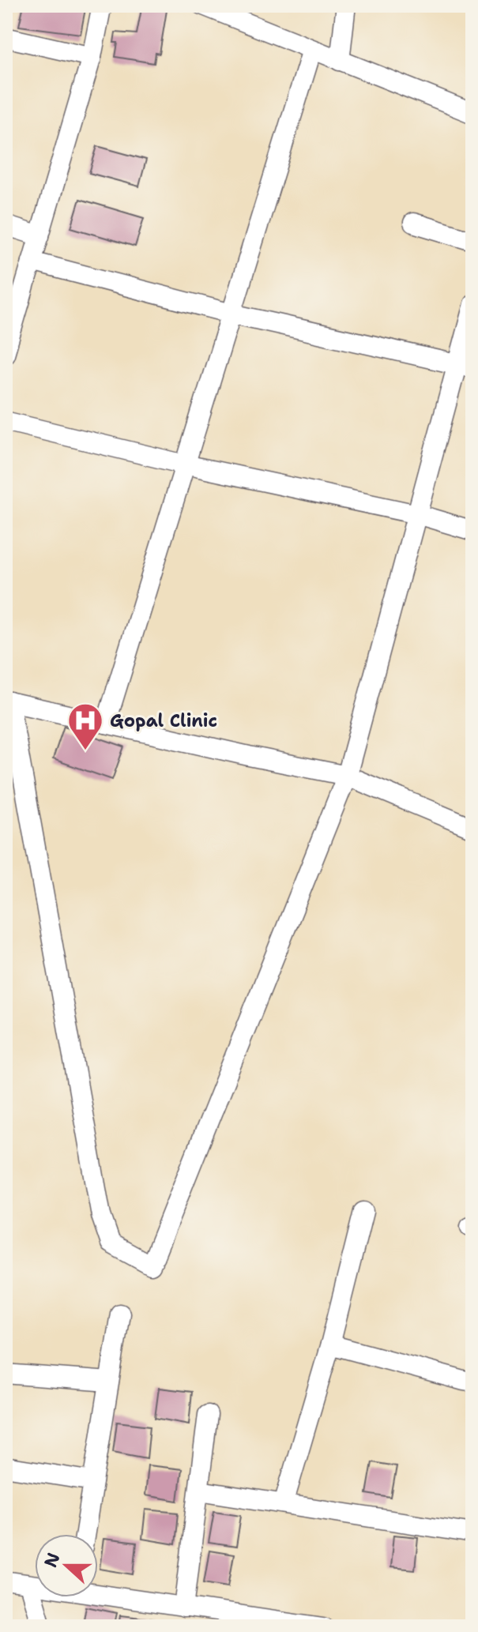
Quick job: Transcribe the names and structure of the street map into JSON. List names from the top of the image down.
{
  "places": {
    "hospital": ["Gopal Clinic"]
  },
  "north": "left"
}
